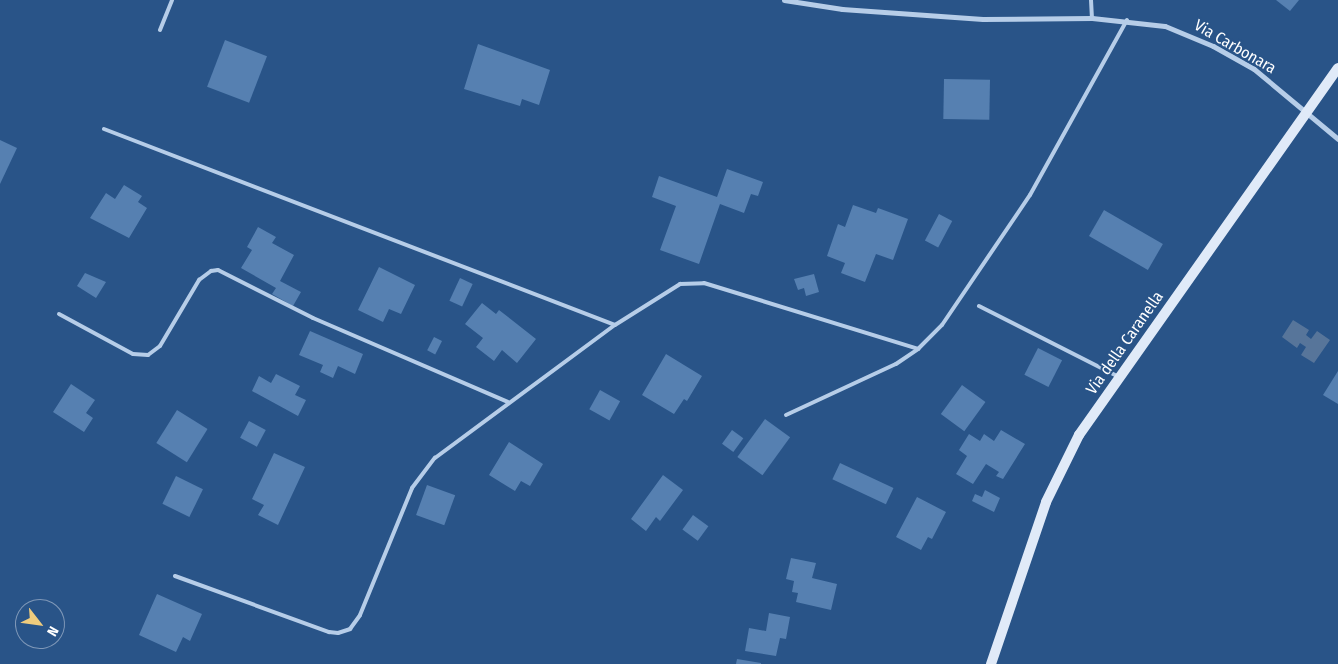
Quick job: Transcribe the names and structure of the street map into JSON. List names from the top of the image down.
{
  "streets": {
    "main road": ["Via della Caranella"],
    "street": ["Via Carbonara"]
  },
  "crossings": [
    ["Via Carbonara", "Via della Caranella"]
  ],
  "north": "bottom right"
}
